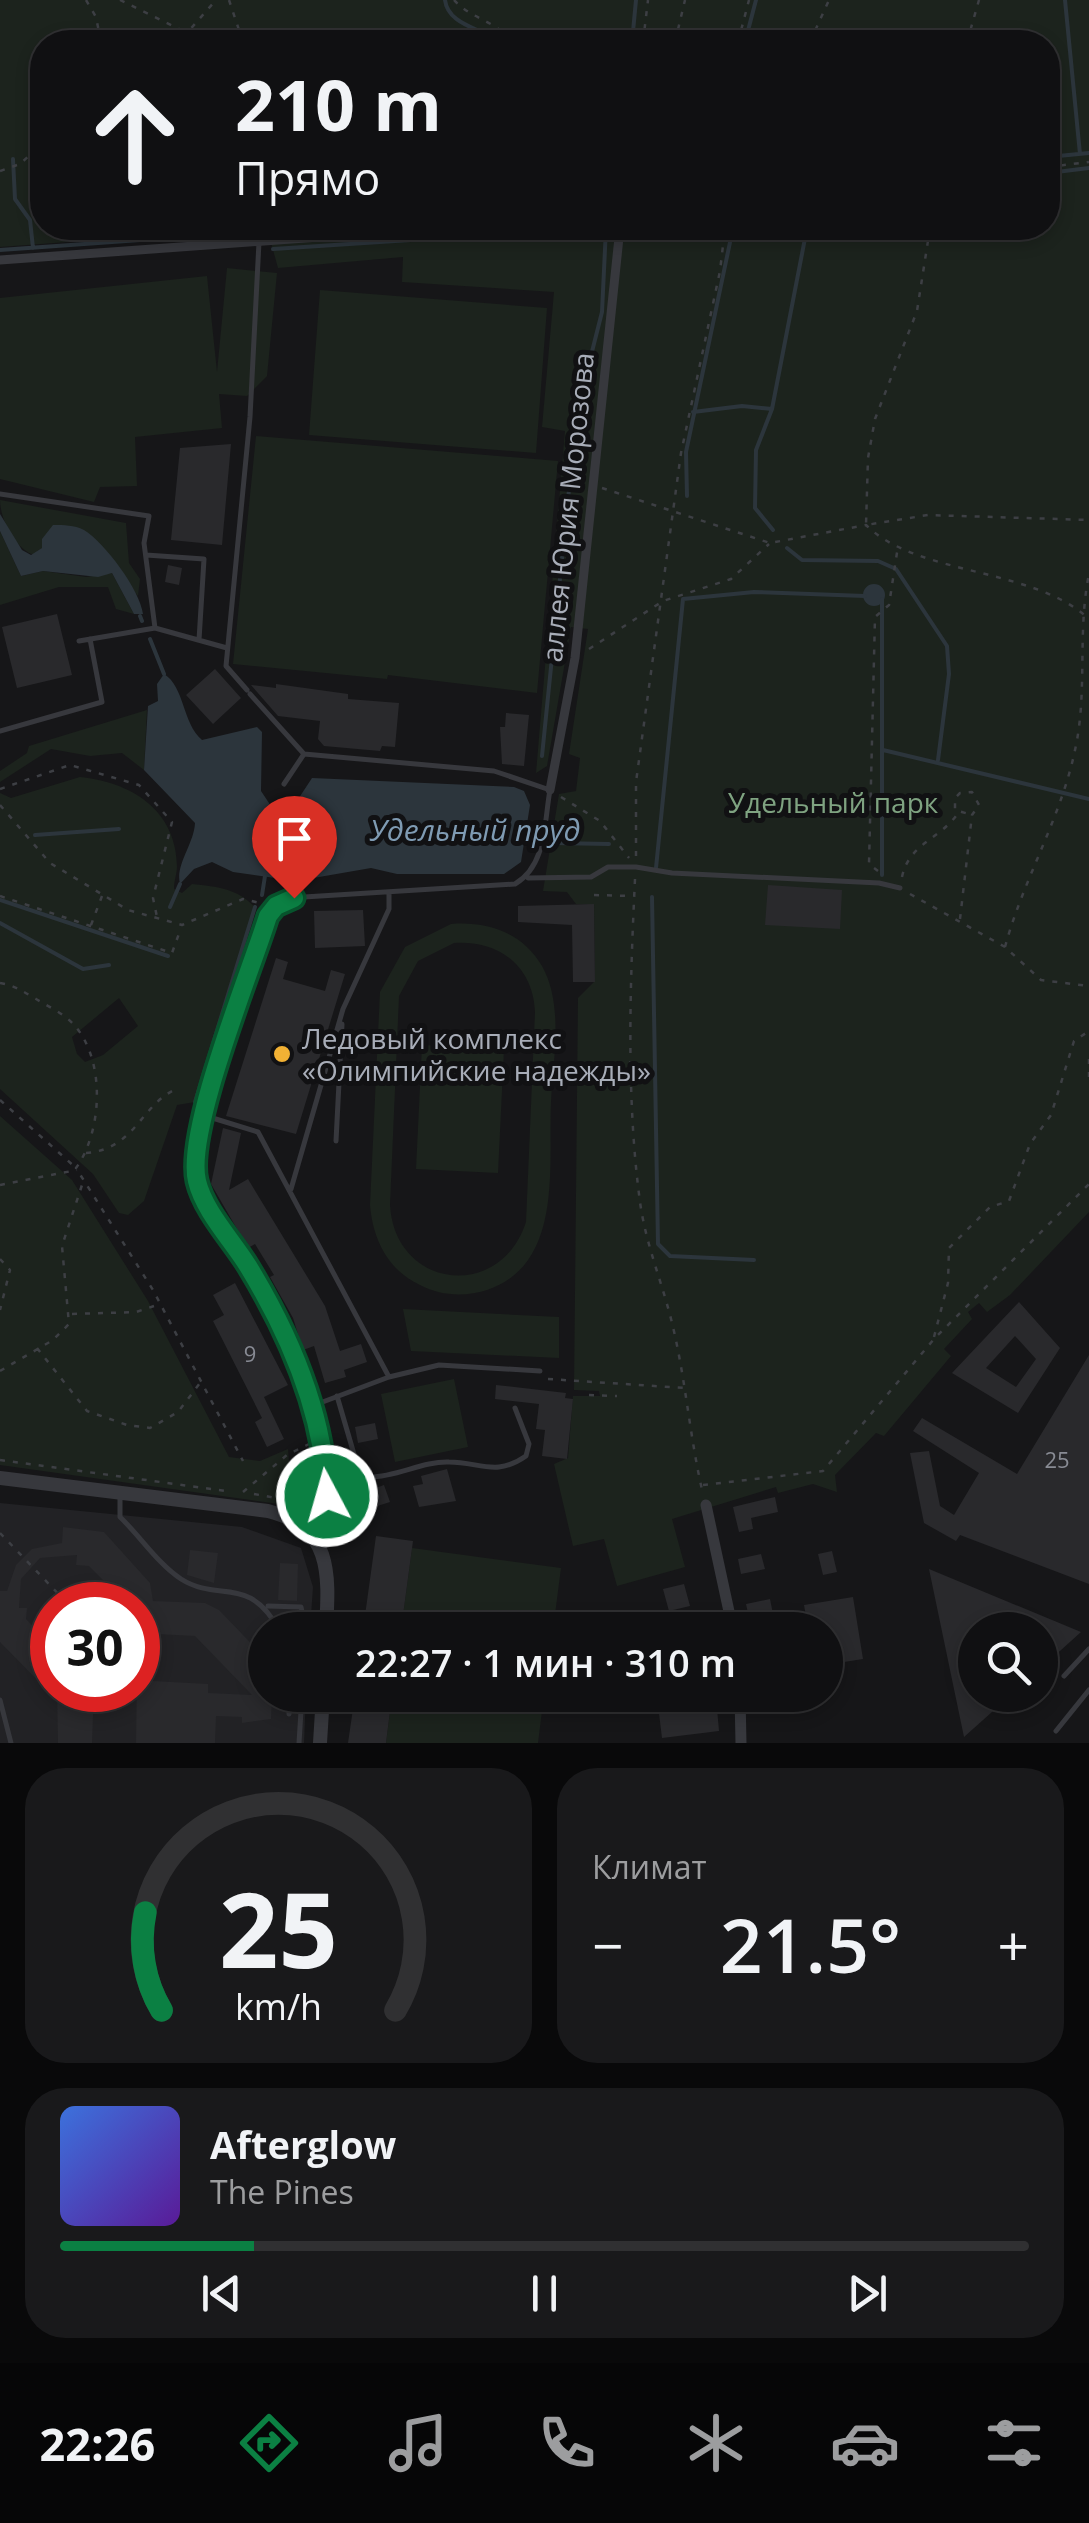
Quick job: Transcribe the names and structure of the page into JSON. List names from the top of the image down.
{
  "streets": {
    "street": ["аллея Юрия Морозова"]
  },
  "water": ["Удельный пруд"],
  "parks": ["Удельный парк"],
  "places": ["Ледовый комплекс «Олимпийские надежды»"],
  "house_numbers": ["9", "25"],
  "page": {
    "turn": ["210 m", "Прямо"],
    "limit": "30",
    "trip": "22:27 · 1 мин · 310 m",
    "tile": "Климат",
    "heat": ["−", "21.5°", "+"],
    "song": ["Afterglow", "The Pines"],
    "tabs": "22:26",
    "gauge": ["25", "km/h"]
  }
}
